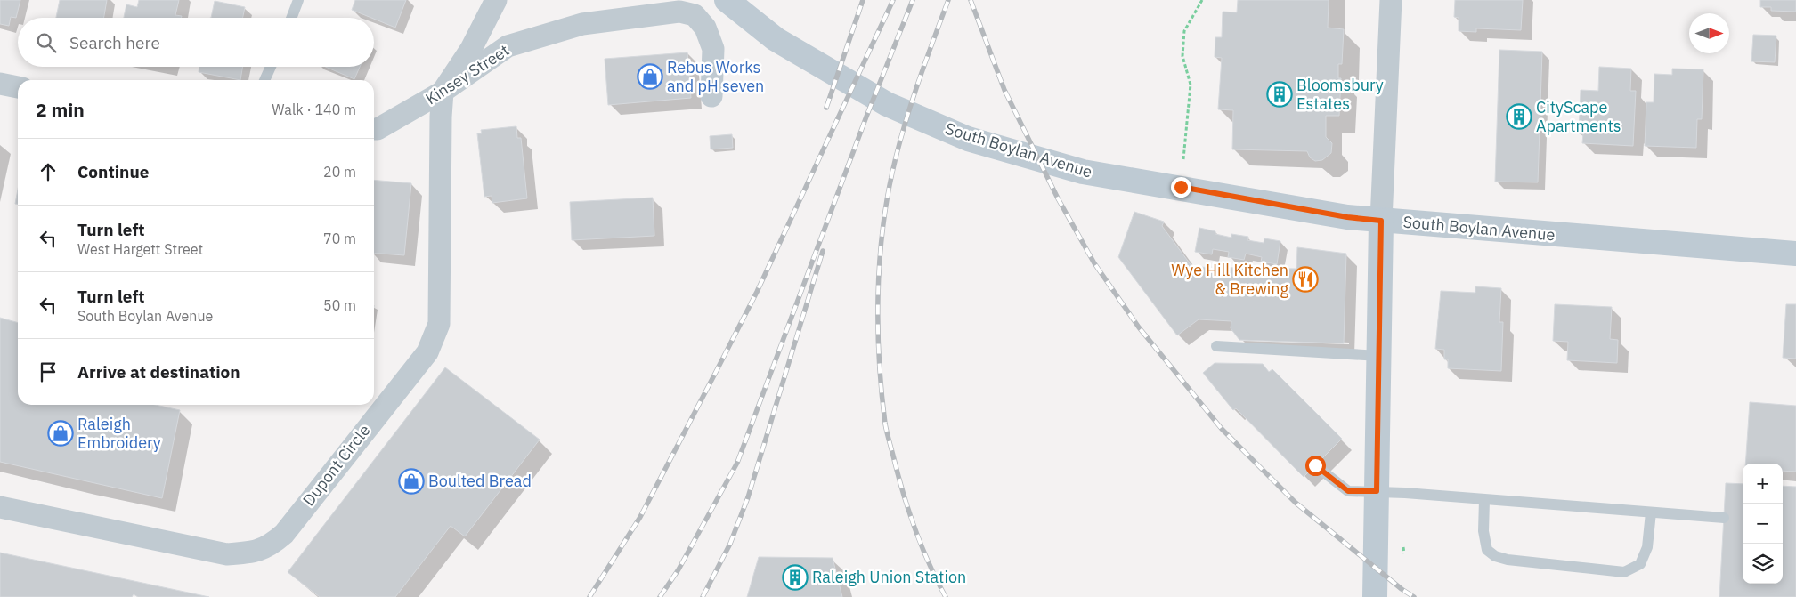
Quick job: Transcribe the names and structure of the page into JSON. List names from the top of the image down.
{
  "streets": {
    "street": ["Kinsey Street", "South Boylan Avenue", "Dupont Circle"]
  },
  "crossings": [
    ["Kinsey Street", "Dupont Circle"]
  ],
  "places": {
    "shop": ["Rebus Works and pH seven", "Raleigh Embroidery", "Boulted Bread"],
    "building": ["Bloomsbury Estates", "CityScape Apartments", "Raleigh Union Station"],
    "restaurant": ["Wye Hill Kitchen & Brewing"]
  },
  "north": "right",
  "page": {
    "search": "Search here",
    "heading": ["2 min", "Walk · 140 m"],
    "list": [
      ["Continue", "20 m"],
      ["Turn left", "West Hargett Street", "70 m"],
      ["Turn left", "South Boylan Avenue", "50 m"],
      "Arrive at destination"
    ],
    "map_buttons": ["+", "−"]
  }
}
